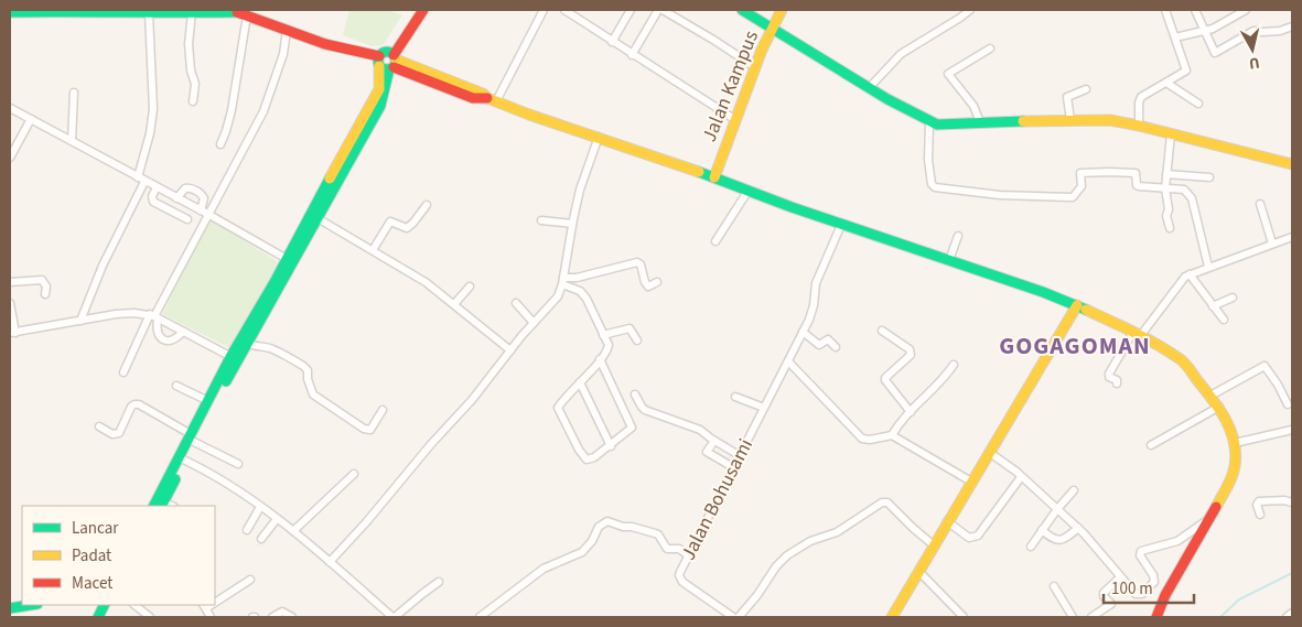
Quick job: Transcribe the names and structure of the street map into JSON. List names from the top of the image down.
{
  "streets": {
    "main road": ["Jalan Kampus"],
    "street": ["Jalan Bohusami"]
  },
  "districts": ["GOGAGOMAN"],
  "legend": ["Lancar", "Padat", "Macet"],
  "scale_bar": "100 m",
  "north": "bottom"
}
